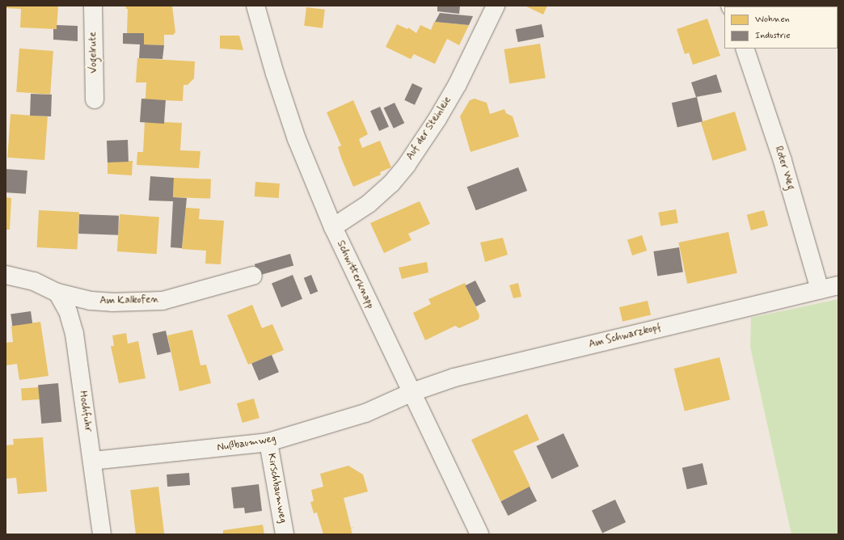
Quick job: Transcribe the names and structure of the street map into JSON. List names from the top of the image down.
{
  "streets": {
    "street": [
      "Vogelrute",
      "Auf der Steinleie",
      "Roter Weg",
      "Schwitterknapp",
      "Am Kalkofen",
      "Am Schwarzkopf",
      "Hochfuhr",
      "Nußbaumweg",
      "Kirschbaumweg"
    ]
  },
  "crossings": [
    ["Auf der Steinleie", "Schwitterknapp"],
    ["Roter Weg", "Am Schwarzkopf"],
    ["Schwitterknapp", "Am Schwarzkopf"],
    ["Schwitterknapp", "Nußbaumweg"],
    ["Am Kalkofen", "Hochfuhr"],
    ["Am Schwarzkopf", "Nußbaumweg"],
    ["Hochfuhr", "Nußbaumweg"],
    ["Nußbaumweg", "Kirschbaumweg"]
  ],
  "legend": ["Wohnen", "Industrie"]
}
